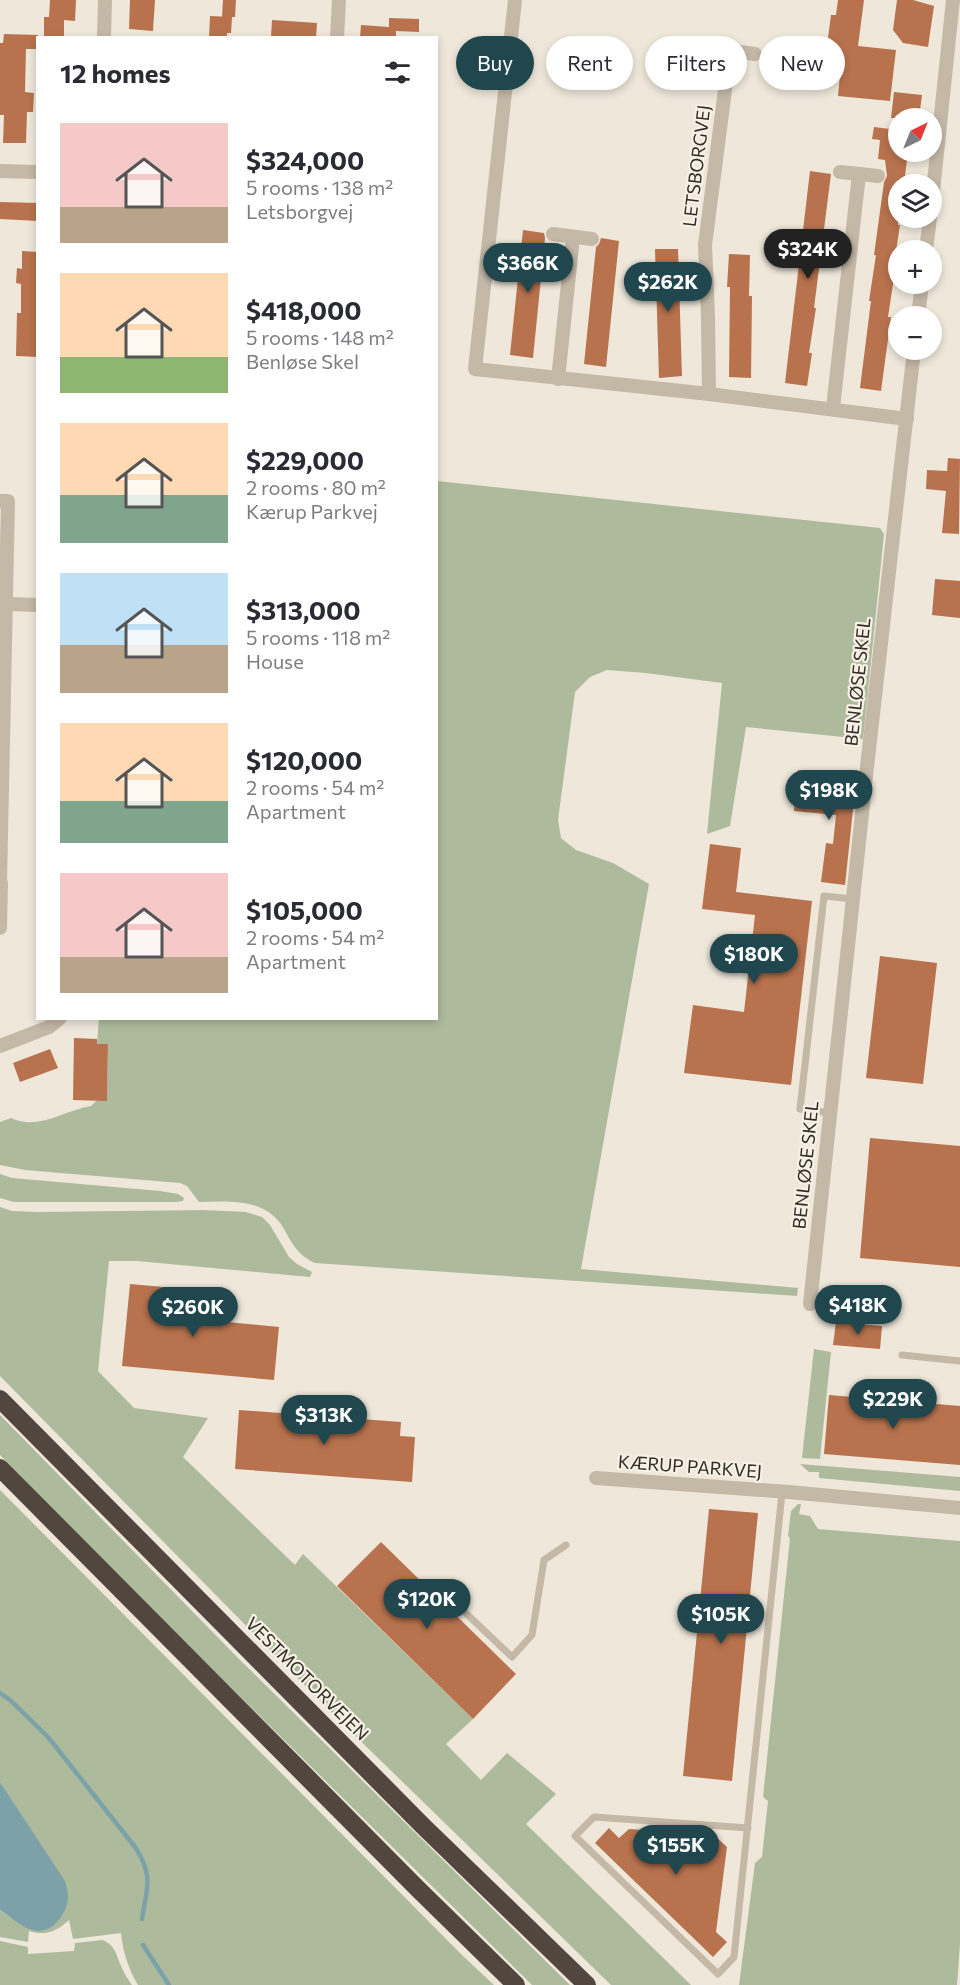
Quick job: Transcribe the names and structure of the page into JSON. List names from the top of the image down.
{
  "streets": {
    "highway": ["VESTMOTORVEJEN"],
    "street": ["LETSBORGVEJ", "BENLØSE SKEL", "KÆRUP PARKVEJ"]
  },
  "north": "top right",
  "page": {
    "chip": [
      "Buy",
      "Rent",
      "Filters",
      "New"
    ],
    "heading": "12 homes",
    "map_buttons": ["+", "−"],
    "list": [
      {
        "name": "$324,000",
        "note": "5 rooms · 138 m² · Letsborgvej"
      },
      {
        "name": "$418,000",
        "note": "5 rooms · 148 m² · Benløse Skel"
      },
      {
        "name": "$229,000",
        "note": "2 rooms · 80 m² · Kærup Parkvej"
      },
      {
        "name": "$313,000",
        "note": "5 rooms · 118 m² · House"
      },
      {
        "name": "$120,000",
        "note": "2 rooms · 54 m² · Apartment"
      },
      {
        "name": "$105,000",
        "note": "2 rooms · 54 m² · Apartment"
      }
    ],
    "price": [
      "$324K",
      "$366K",
      "$262K",
      "$198K",
      "$180K",
      "$418K",
      "$260K",
      "$229K",
      "$313K",
      "$120K",
      "$105K",
      "$155K"
    ]
  }
}
